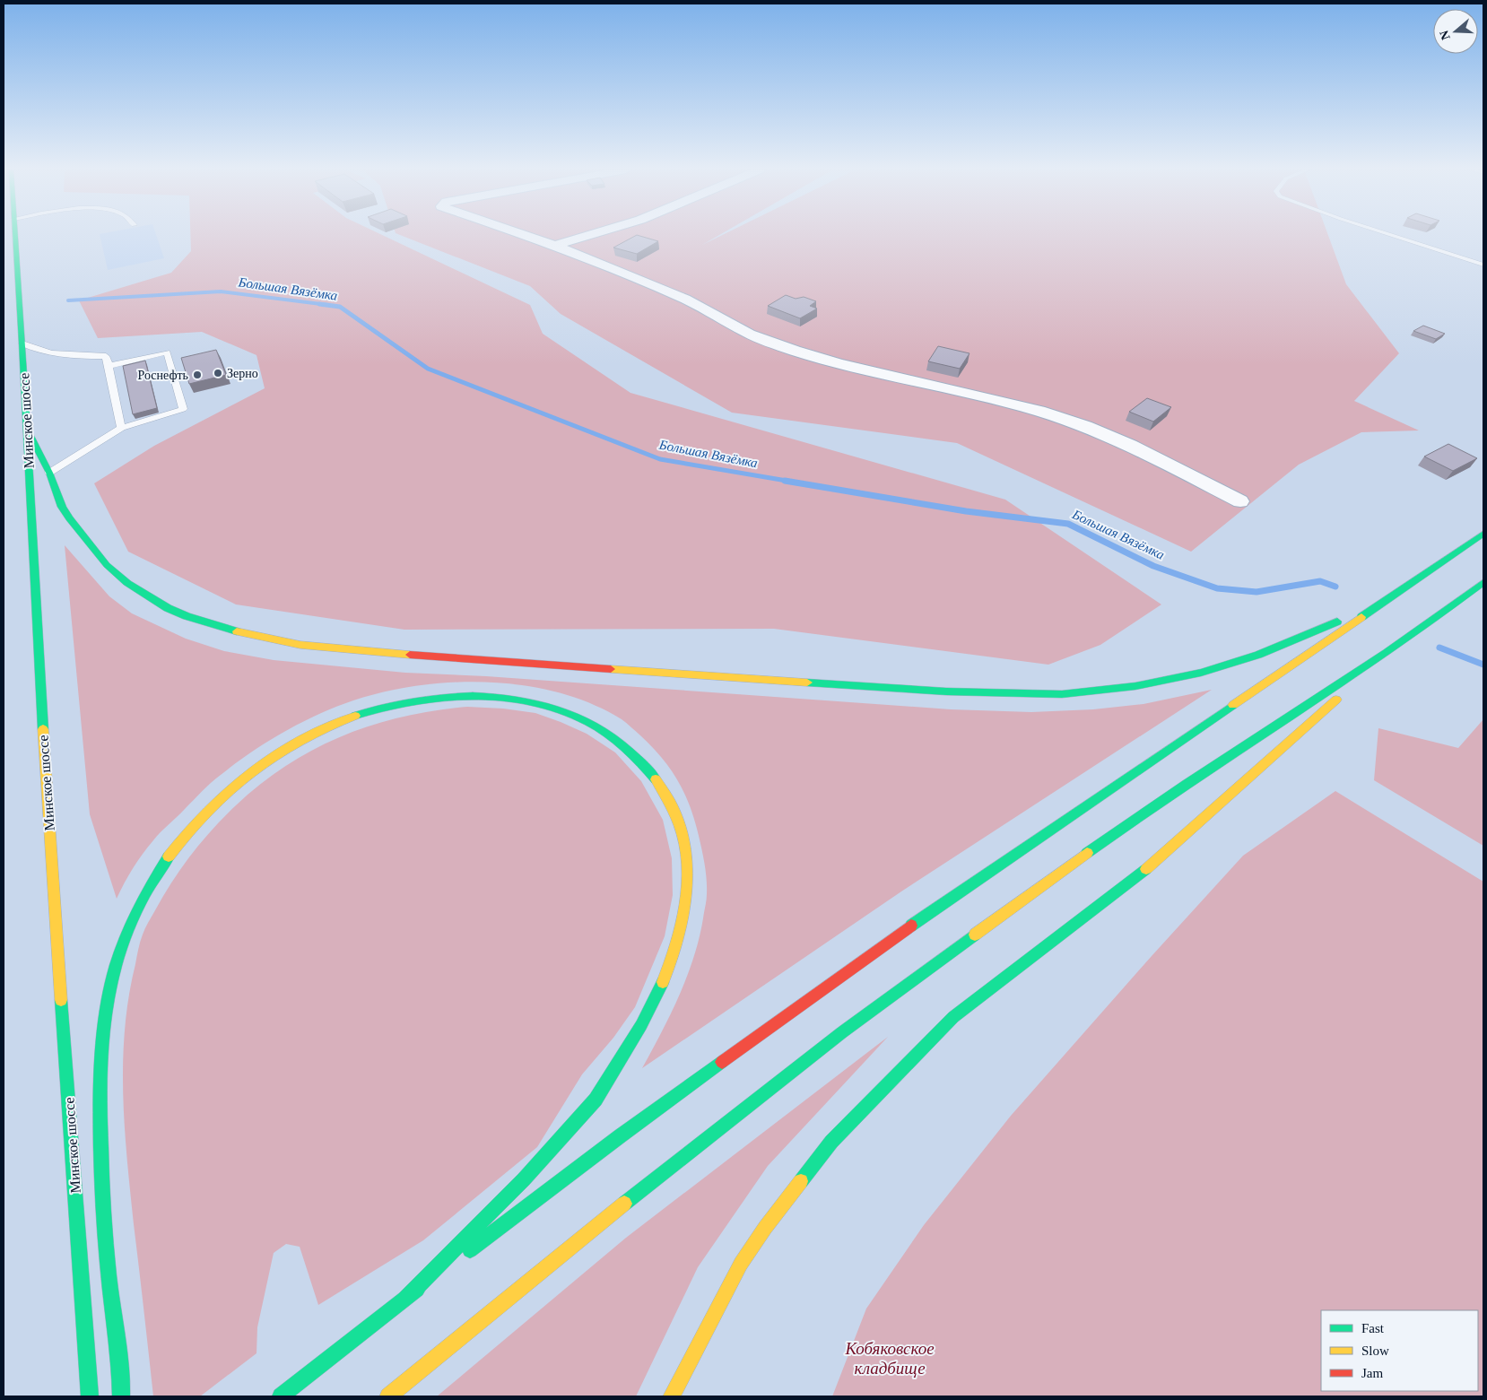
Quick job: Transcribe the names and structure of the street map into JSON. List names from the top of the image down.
{
  "streets": {
    "highway": ["Минское шоссе"]
  },
  "water": ["Большая Вязёмка"],
  "parks": ["Кобяковское кладбище"],
  "places": ["Зерно", "Роснефть"],
  "legend": ["Fast", "Slow", "Jam"],
  "north": "left"
}
